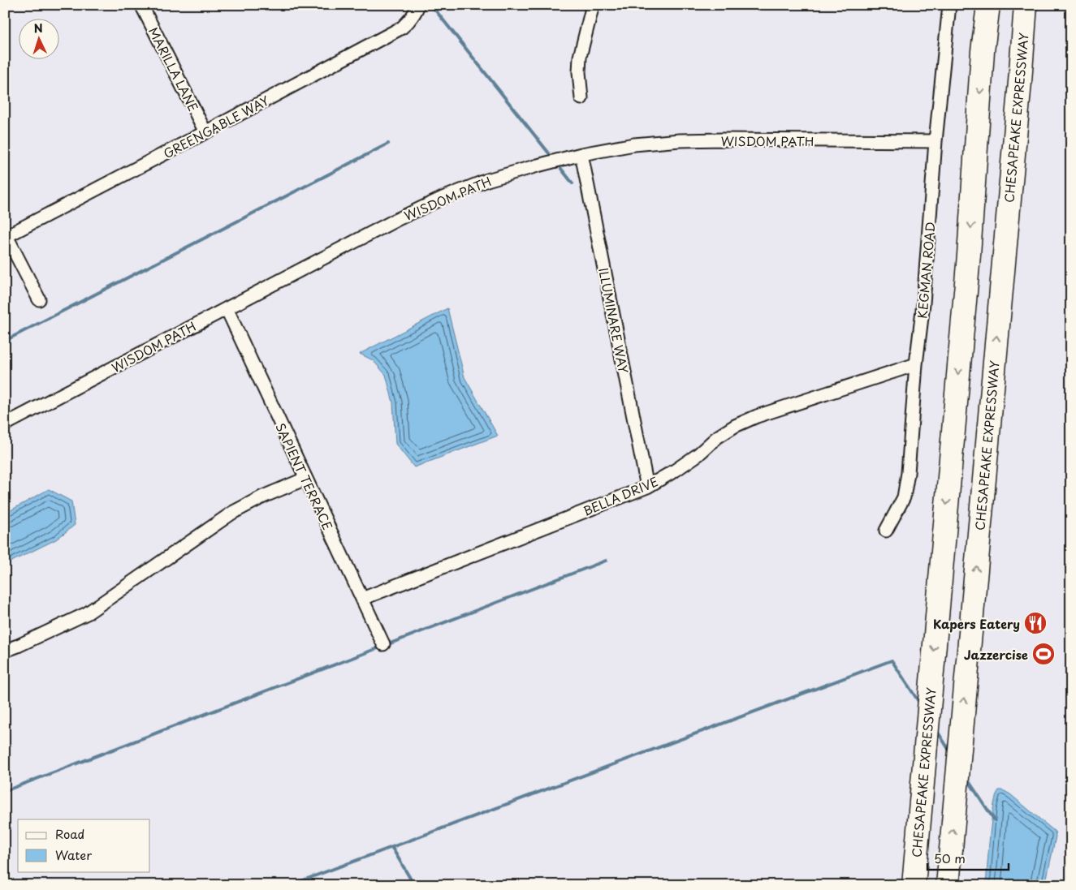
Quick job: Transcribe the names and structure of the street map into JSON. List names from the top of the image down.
{
  "streets": {
    "highway": ["CHESAPEAKE EXPRESSWAY"],
    "street": [
      "MARILLA LANE",
      "GREENGABLE WAY",
      "WISDOM PATH",
      "KEGMAN ROAD",
      "ILLUMINARE WAY",
      "SAPIENT TERRACE",
      "BELLA DRIVE"
    ]
  },
  "crossings": [
    ["MARILLA LANE", "GREENGABLE WAY"],
    ["WISDOM PATH", "KEGMAN ROAD"],
    ["WISDOM PATH", "ILLUMINARE WAY"],
    ["WISDOM PATH", "SAPIENT TERRACE"],
    ["KEGMAN ROAD", "BELLA DRIVE"],
    ["ILLUMINARE WAY", "BELLA DRIVE"],
    ["SAPIENT TERRACE", "BELLA DRIVE"]
  ],
  "places": {
    "restaurant": ["Kapers Eatery"],
    "sports": ["Jazzercise"]
  },
  "legend": ["Road", "Water"],
  "scale_bar": "50 m",
  "north": "top"
}
